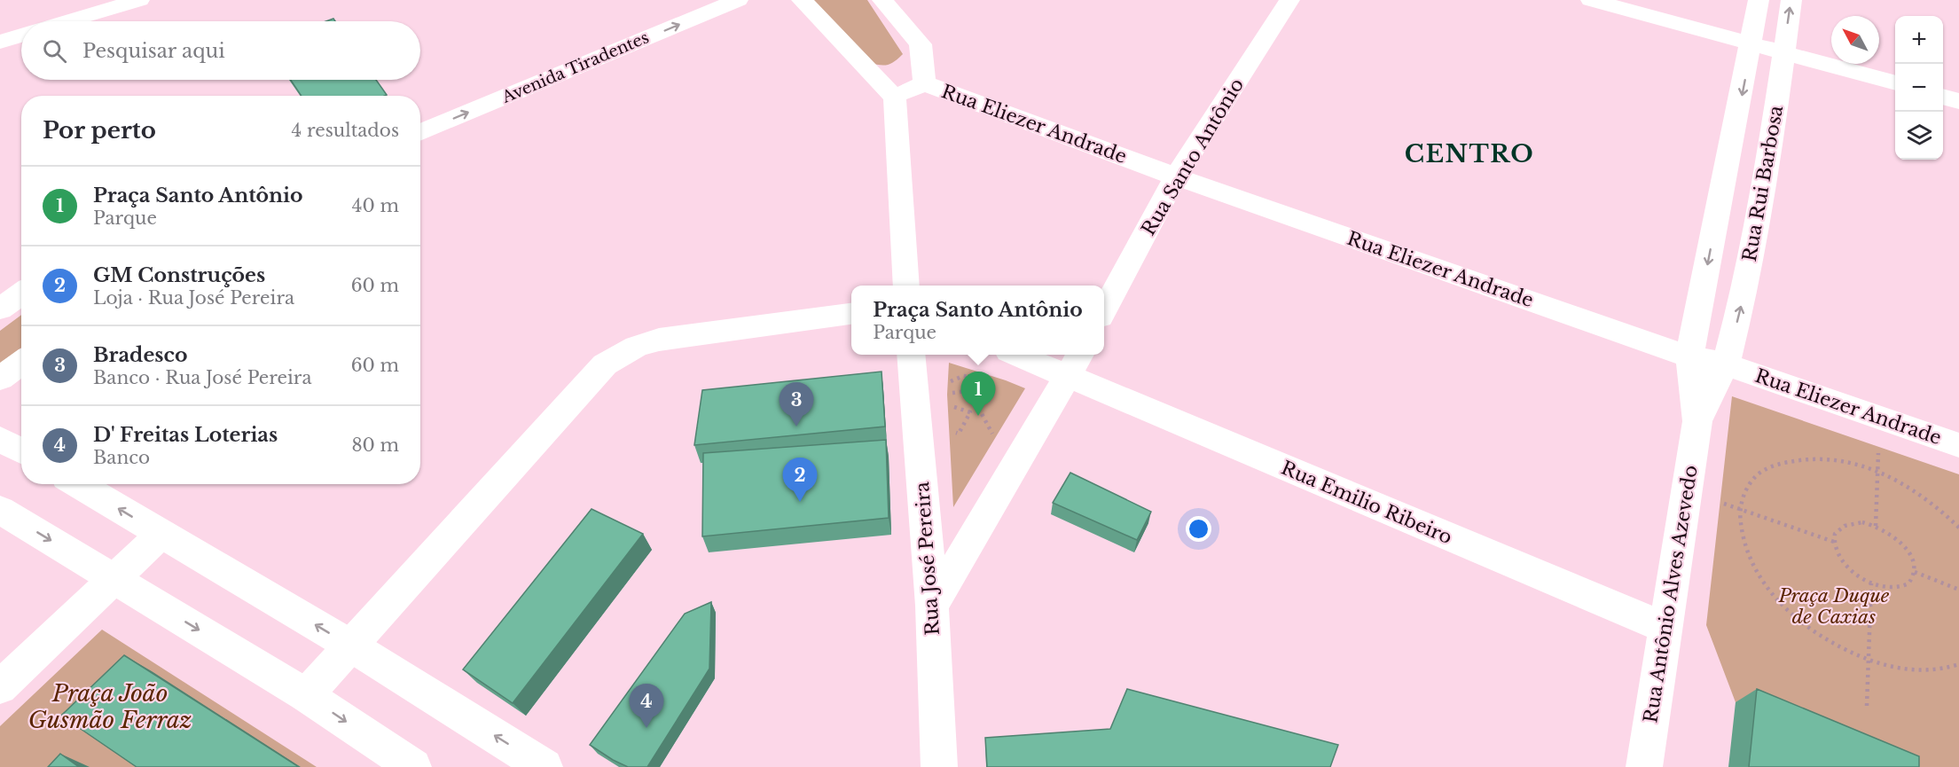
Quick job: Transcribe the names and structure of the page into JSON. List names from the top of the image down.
{
  "streets": {
    "street": [
      "Avenida Tiradentes",
      "Rua Eliezer Andrade",
      "Rua Santo Antônio",
      "Rua Rui Barbosa",
      "Rua Emilio Ribeiro",
      "Rua José Pereira",
      "Rua Antônio Alves Azevedo"
    ]
  },
  "crossings": [
    ["Rua Eliezer Andrade", "Rua Santo Antônio"],
    ["Rua Eliezer Andrade", "Rua Rui Barbosa"],
    ["Rua Eliezer Andrade", "Rua Antônio Alves Azevedo"],
    ["Rua Rui Barbosa", "Rua Antônio Alves Azevedo"],
    ["Rua Emilio Ribeiro", "Rua Antônio Alves Azevedo"]
  ],
  "one_way": ["Avenida Tiradentes"],
  "districts": ["CENTRO"],
  "parks": ["Praça Duque de Caxias", "Praça João Gusmão Ferraz"],
  "north": "top left",
  "page": {
    "map_buttons": ["+", "−"],
    "search": "Pesquisar aqui",
    "heading": ["Por perto", "4 resultados"],
    "list": [
      {
        "mark": "1",
        "name": "Praça Santo Antônio",
        "note": "Parque",
        "value": "40 m"
      },
      {
        "mark": "2",
        "name": "GM Construções",
        "note": "Loja · Rua José Pereira",
        "value": "60 m"
      },
      {
        "mark": "3",
        "name": "Bradesco",
        "note": "Banco · Rua José Pereira",
        "value": "60 m"
      },
      {
        "mark": "4",
        "name": "D' Freitas Loterias",
        "note": "Banco",
        "value": "80 m"
      }
    ],
    "popup": ["Praça Santo Antônio", "Parque"],
    "pins": [
      "1",
      "3",
      "2",
      "4"
    ]
  }
}
